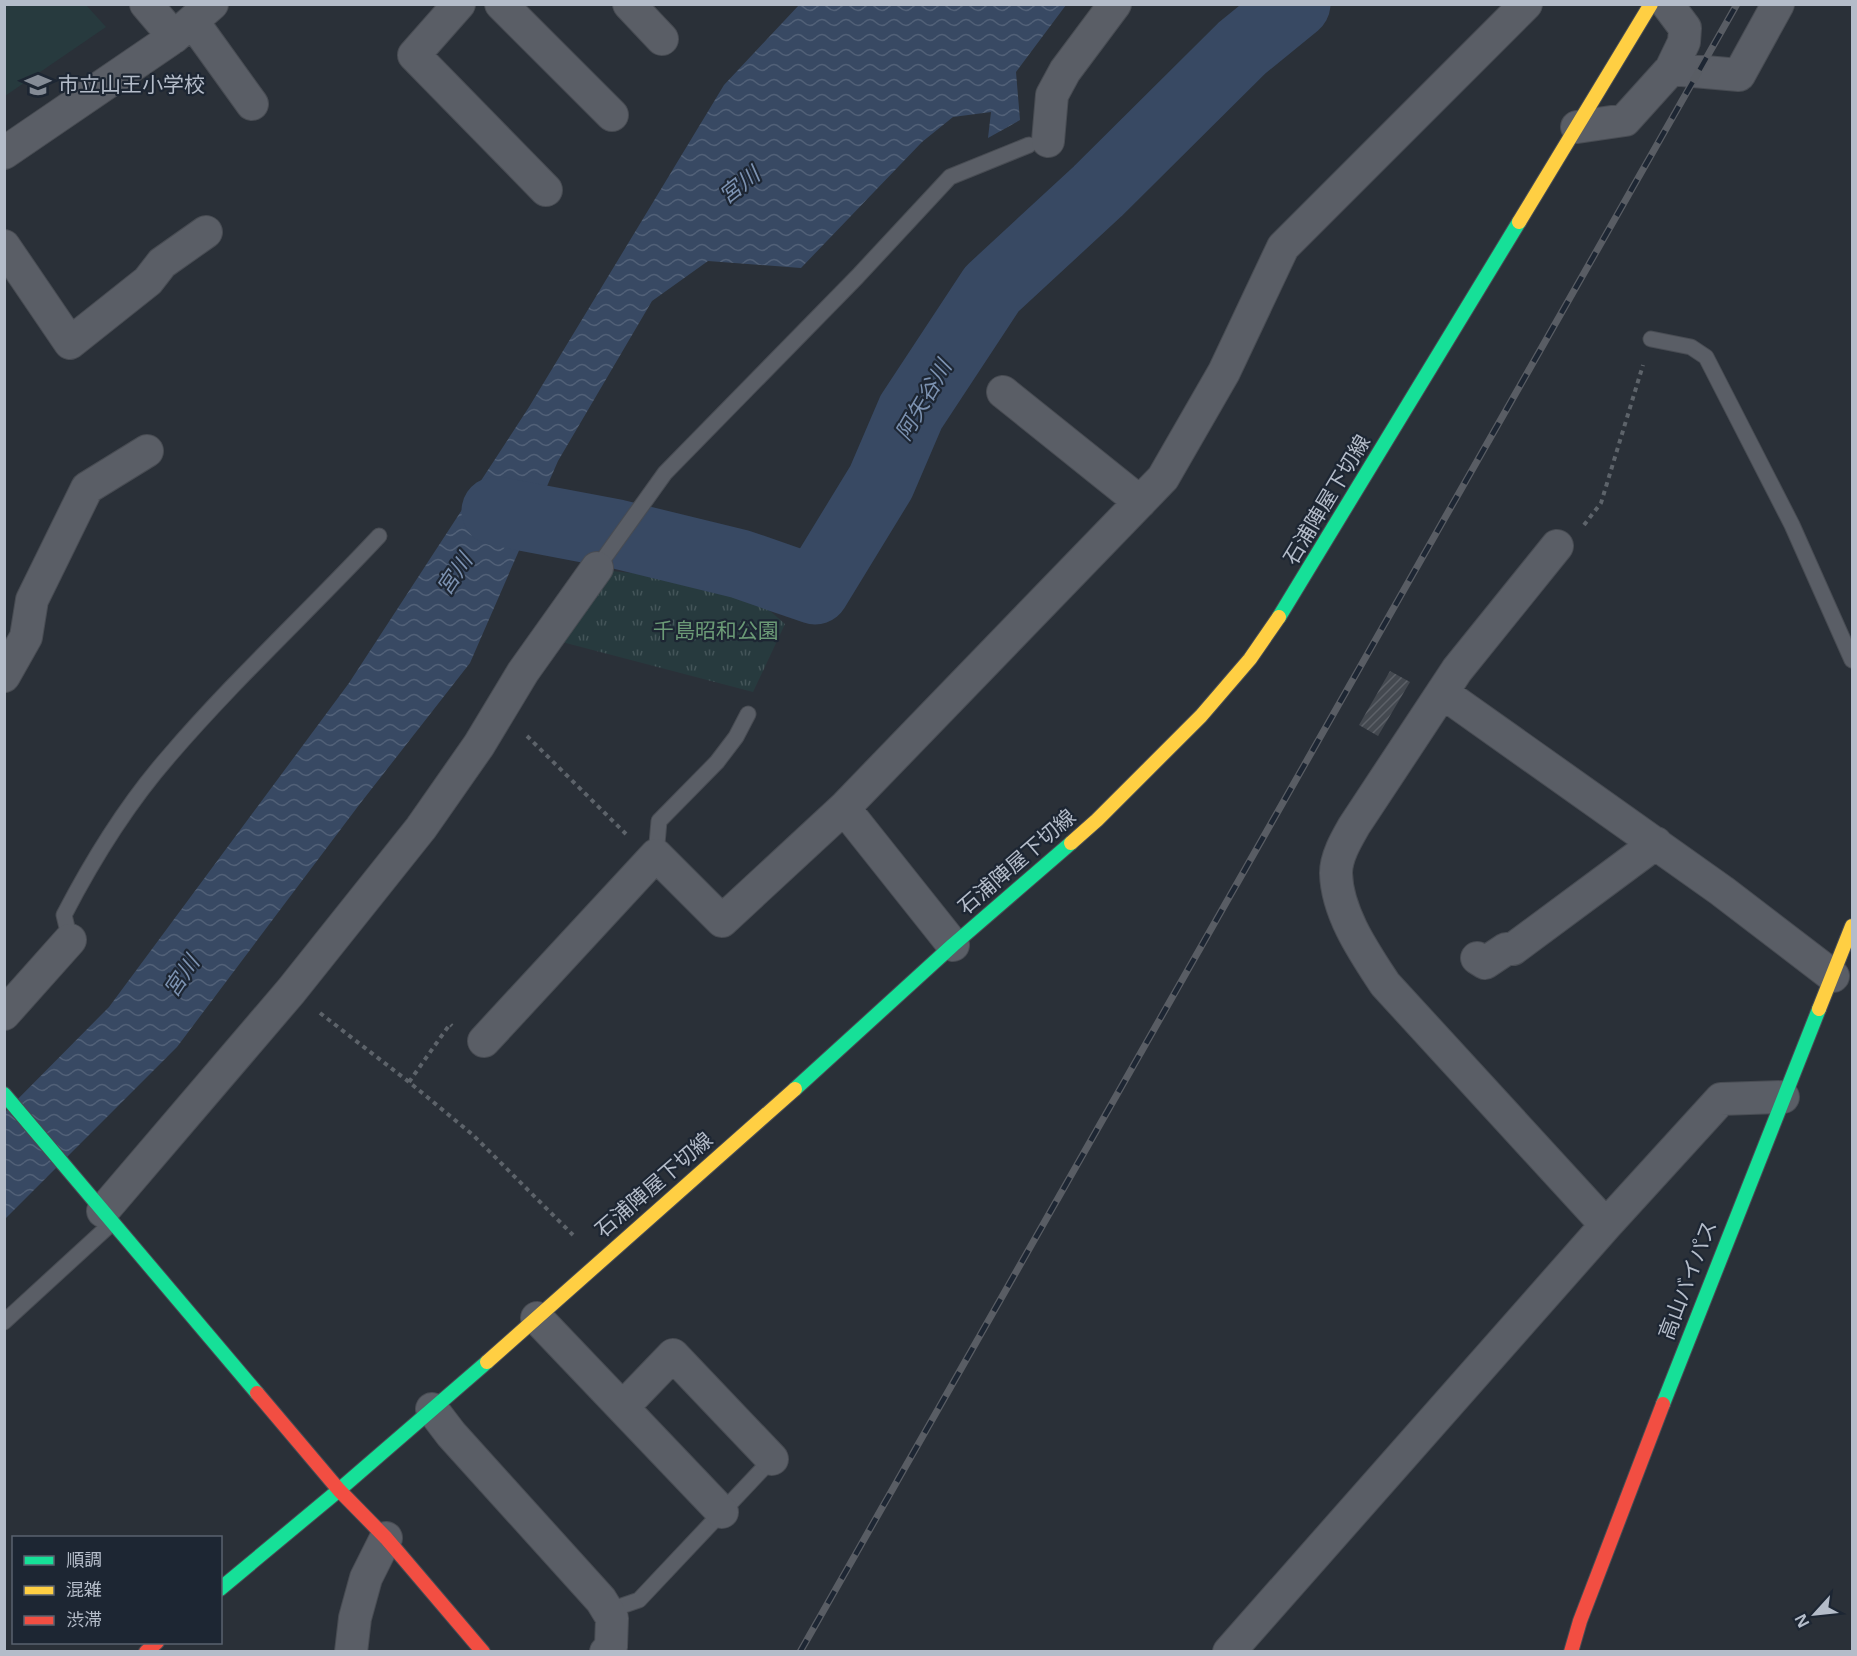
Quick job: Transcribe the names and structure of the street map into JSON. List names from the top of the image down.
{
  "streets": {
    "main road": ["石浦陣屋下切線", "高山バイパス"]
  },
  "water": ["宮川", "阿矢谷川"],
  "parks": ["千島昭和公園"],
  "places": {
    "school or university": ["市立山王小学校"]
  },
  "legend": ["順調", "混雑", "渋滞"],
  "north": "bottom left"
}
